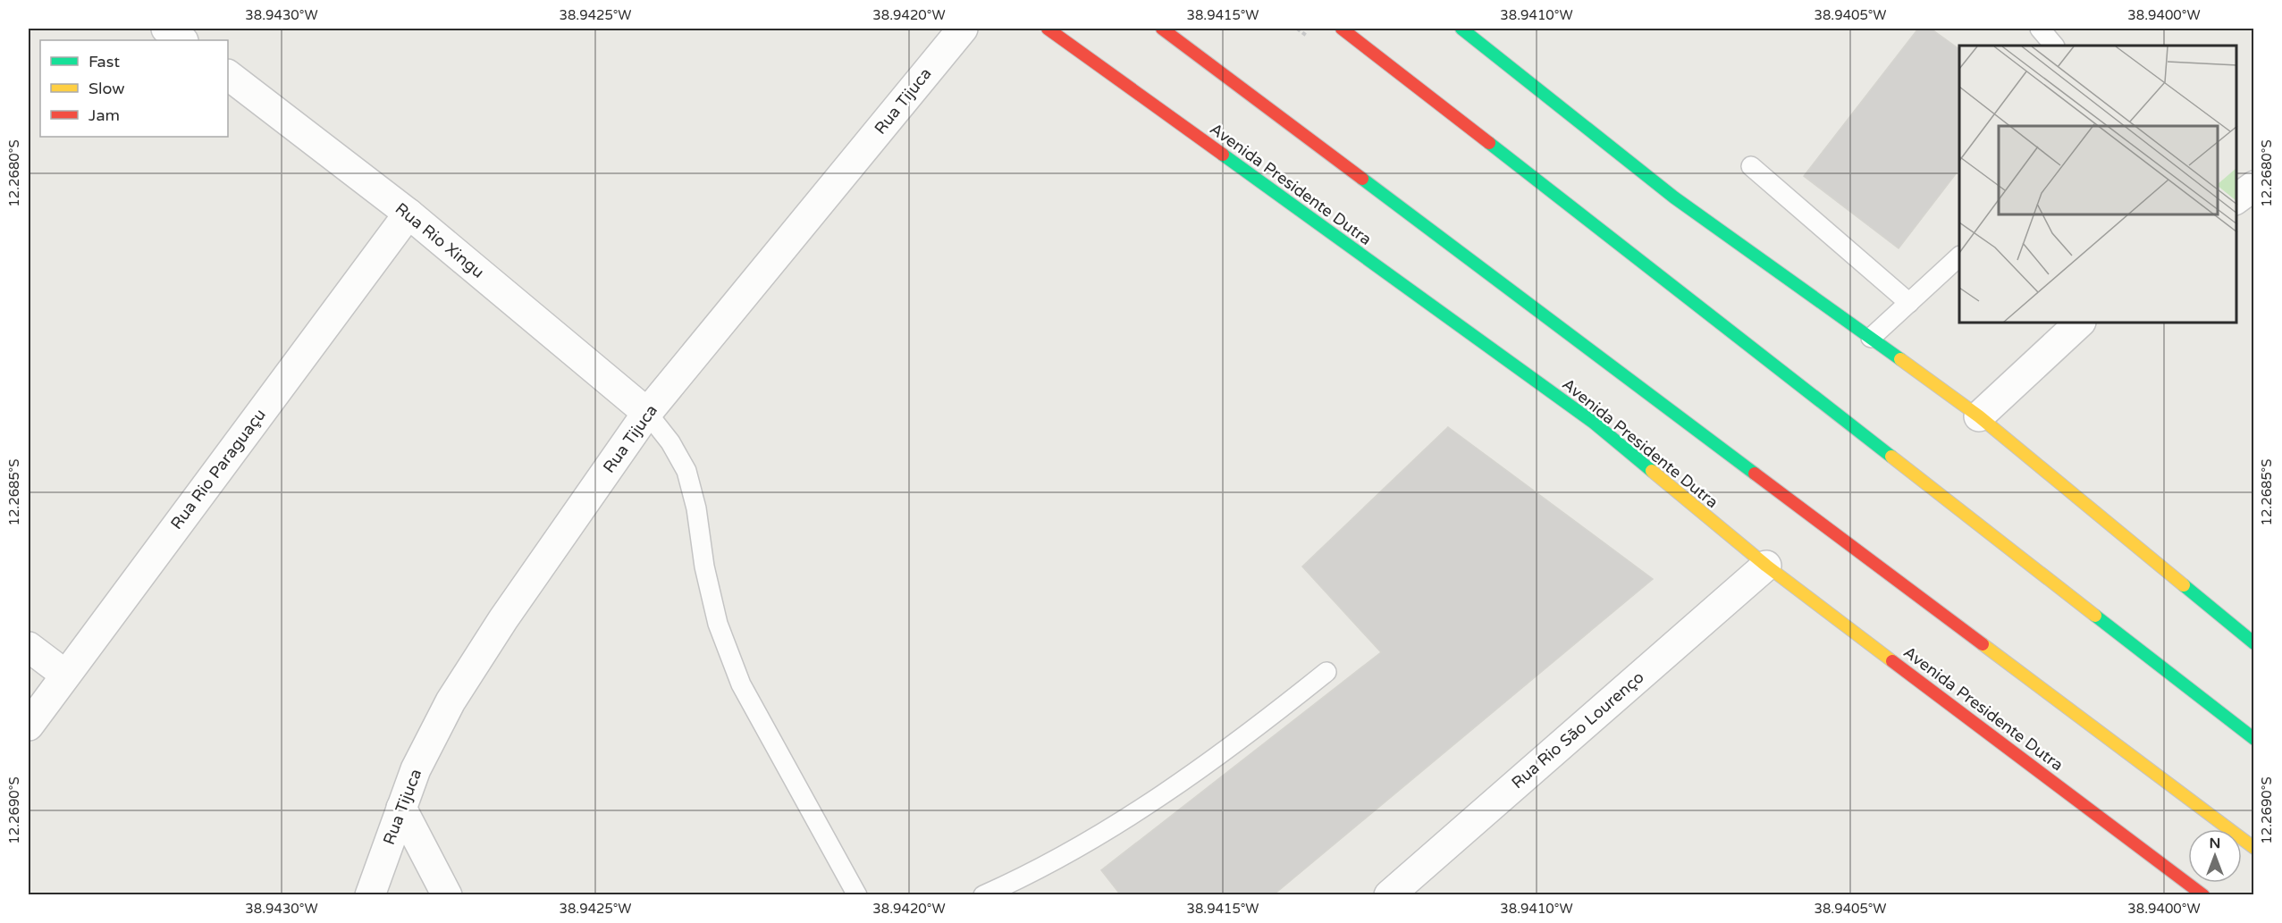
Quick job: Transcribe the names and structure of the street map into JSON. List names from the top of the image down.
{
  "streets": {
    "main road": ["Avenida Presidente Dutra"],
    "street": [
      "Rua Tijuca",
      "Rua Rio Xingu",
      "Rua Rio Paraguaçu",
      "Rua Rio São Lourenço"
    ]
  },
  "crossings": [
    ["Rua Tijuca", "Rua Rio Xingu"],
    ["Avenida Presidente Dutra", "Rua Rio São Lourenço"],
    ["Rua Rio Xingu", "Rua Rio Paraguaçu"]
  ],
  "legend": ["Fast", "Slow", "Jam"],
  "north": "top",
  "coordinates": [
    "38.9430°W",
    "38.9425°W",
    "38.9420°W",
    "38.9415°W",
    "38.9410°W",
    "38.9405°W",
    "38.9400°W",
    "12.2680°S",
    "12.2685°S",
    "12.2690°S"
  ]
}
